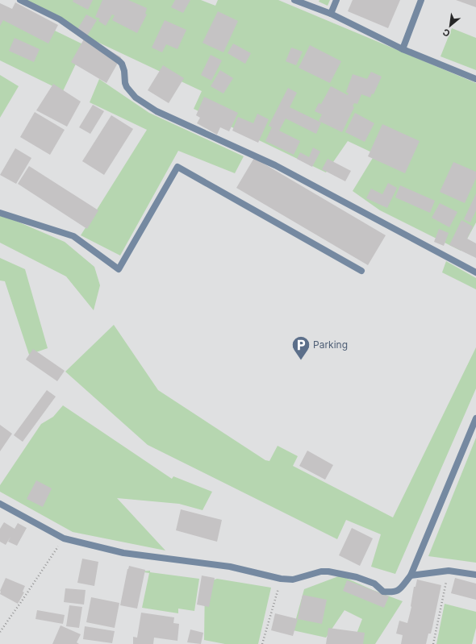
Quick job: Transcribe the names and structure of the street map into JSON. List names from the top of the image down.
{
  "places": {
    "parking": ["Parking"]
  },
  "north": "bottom left"
}
